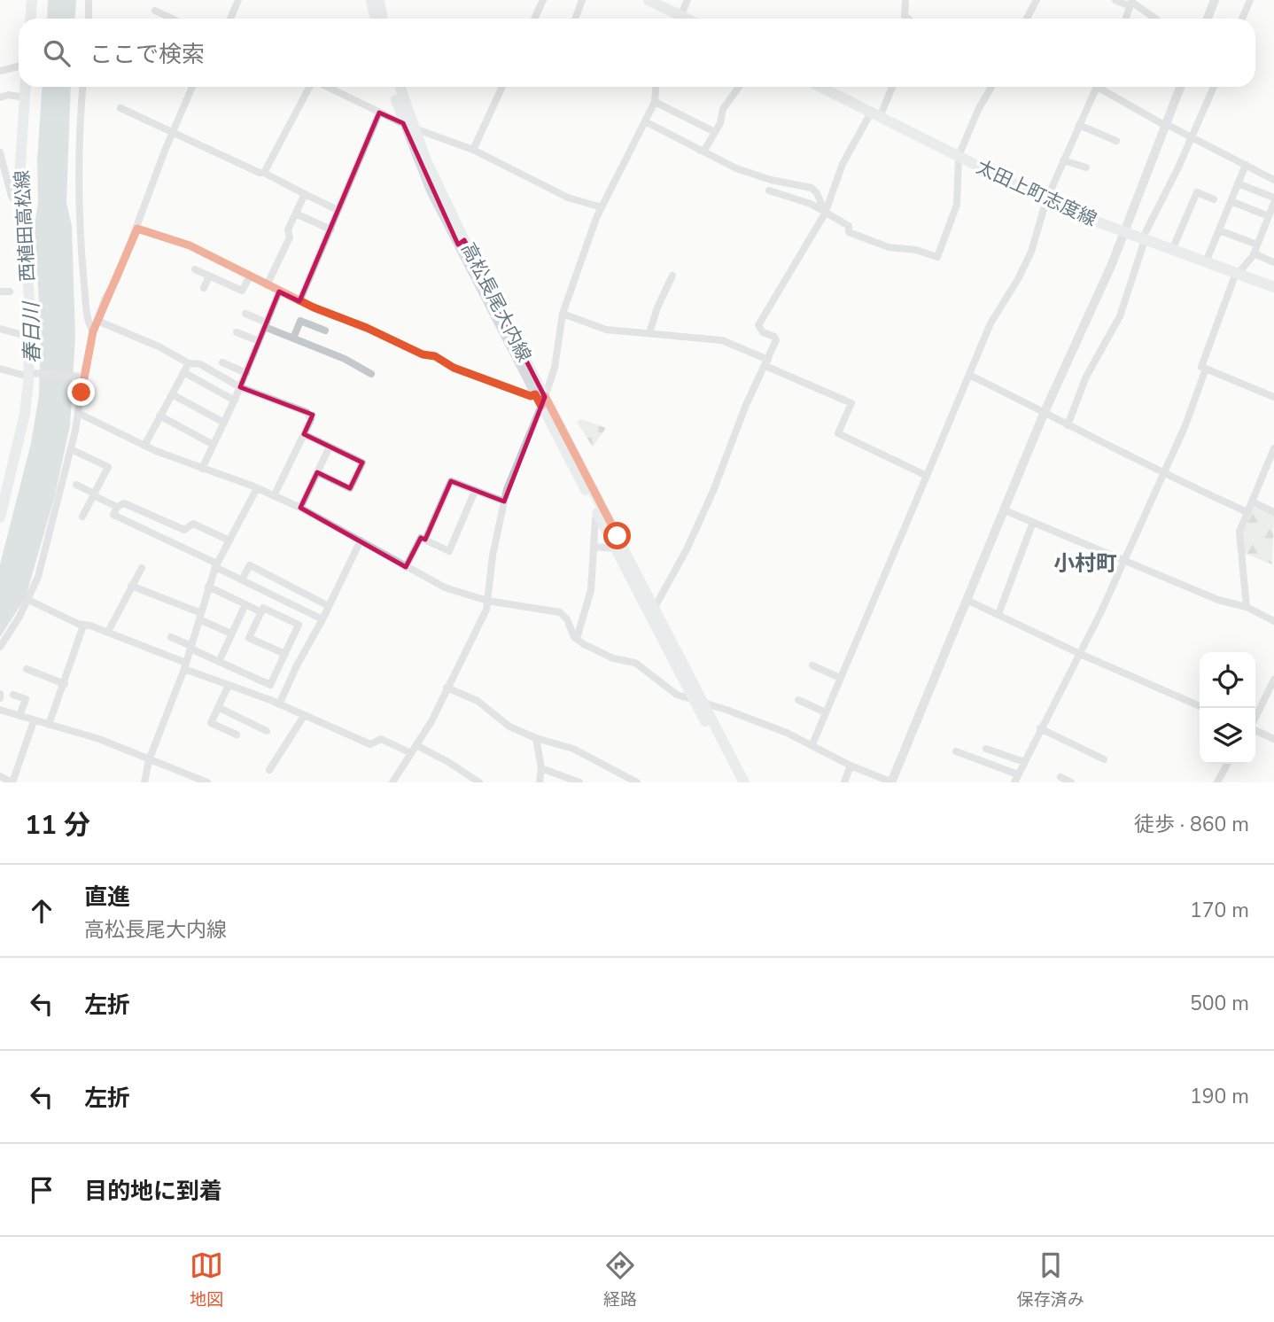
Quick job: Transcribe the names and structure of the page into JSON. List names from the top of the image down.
{
  "streets": {
    "main road": ["太田上町志度線", "西植田高松線", "高松長尾大内線"]
  },
  "districts": ["小村町"],
  "water": ["春日川"],
  "page": {
    "search": "ここで検索",
    "heading": ["11 分", "徒歩 · 860 m"],
    "list": [
      ["直進", "高松長尾大内線", "170 m"],
      ["左折", "500 m"],
      ["左折", "190 m"],
      "目的地に到着"
    ],
    "nav": ["地図", "経路", "保存済み"]
  }
}
